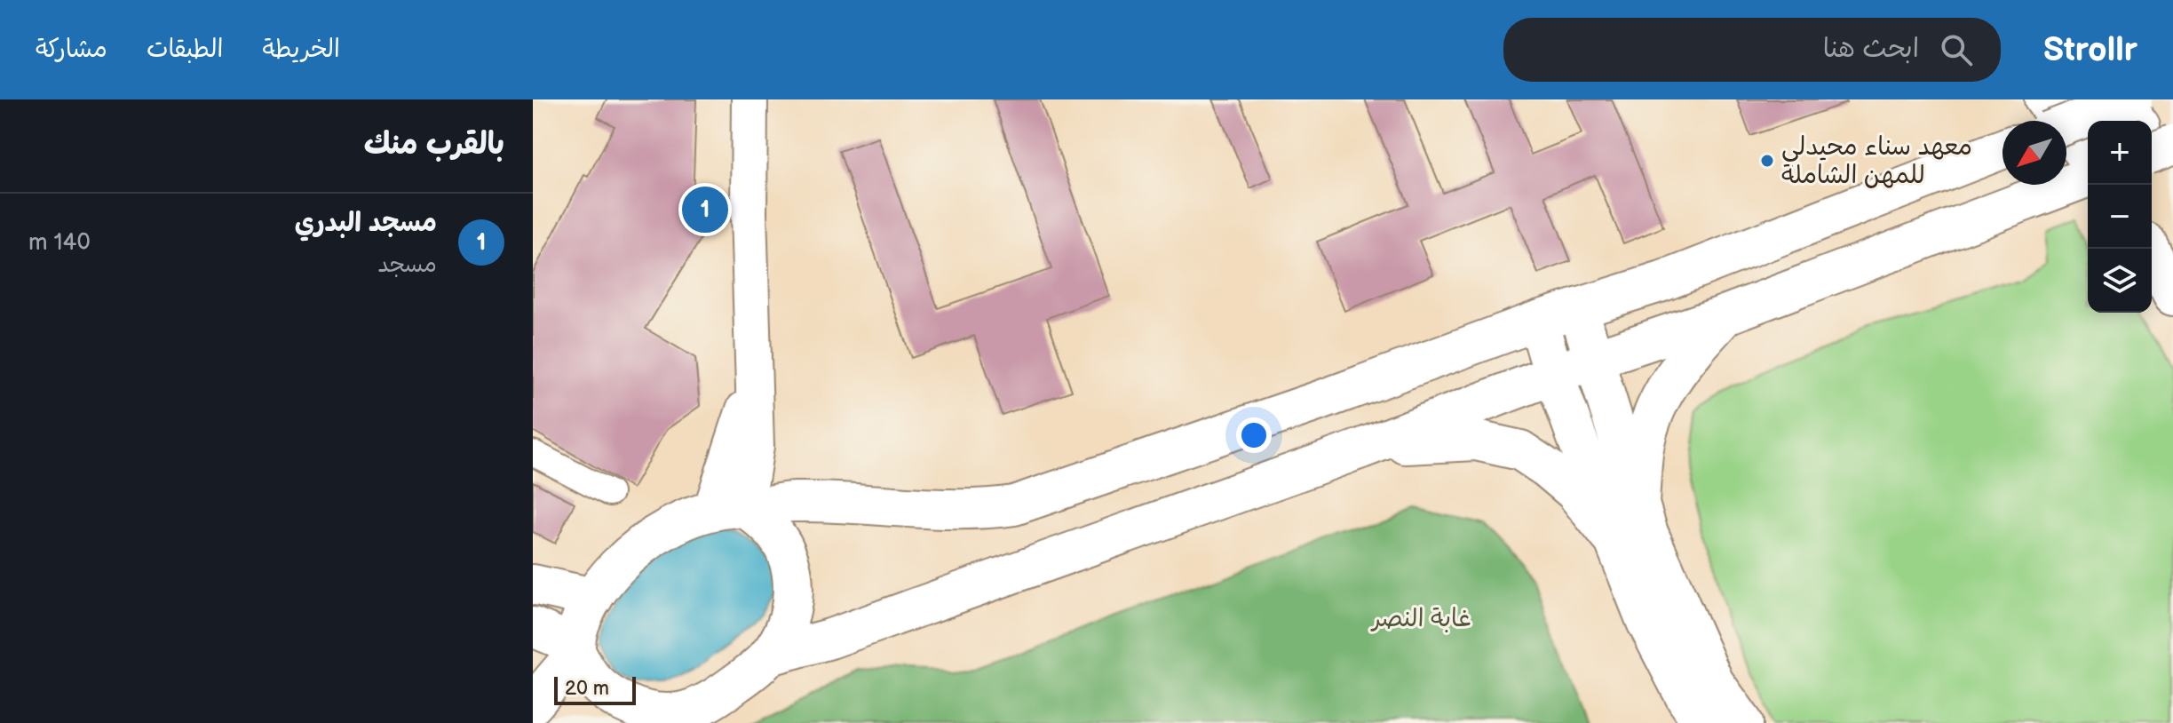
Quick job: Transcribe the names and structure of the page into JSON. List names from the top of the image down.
{
  "parks": ["غابة النصر"],
  "places": ["معهد سناء محيدلي للمهن الشاملة"],
  "scale_bar": "20 m",
  "north": "bottom left",
  "page": {
    "header": "Strollr",
    "search": "ابحث هنا",
    "nav": ["الخريطة", "الطبقات", "مشاركة"],
    "heading": "بالقرب منك",
    "map_buttons": ["+", "−"],
    "pins": "1",
    "list": [
      {
        "mark": "1",
        "name": "مسجد البدري",
        "note": "مسجد",
        "value": "140 m"
      }
    ],
    "scale": "20 m"
  }
}
